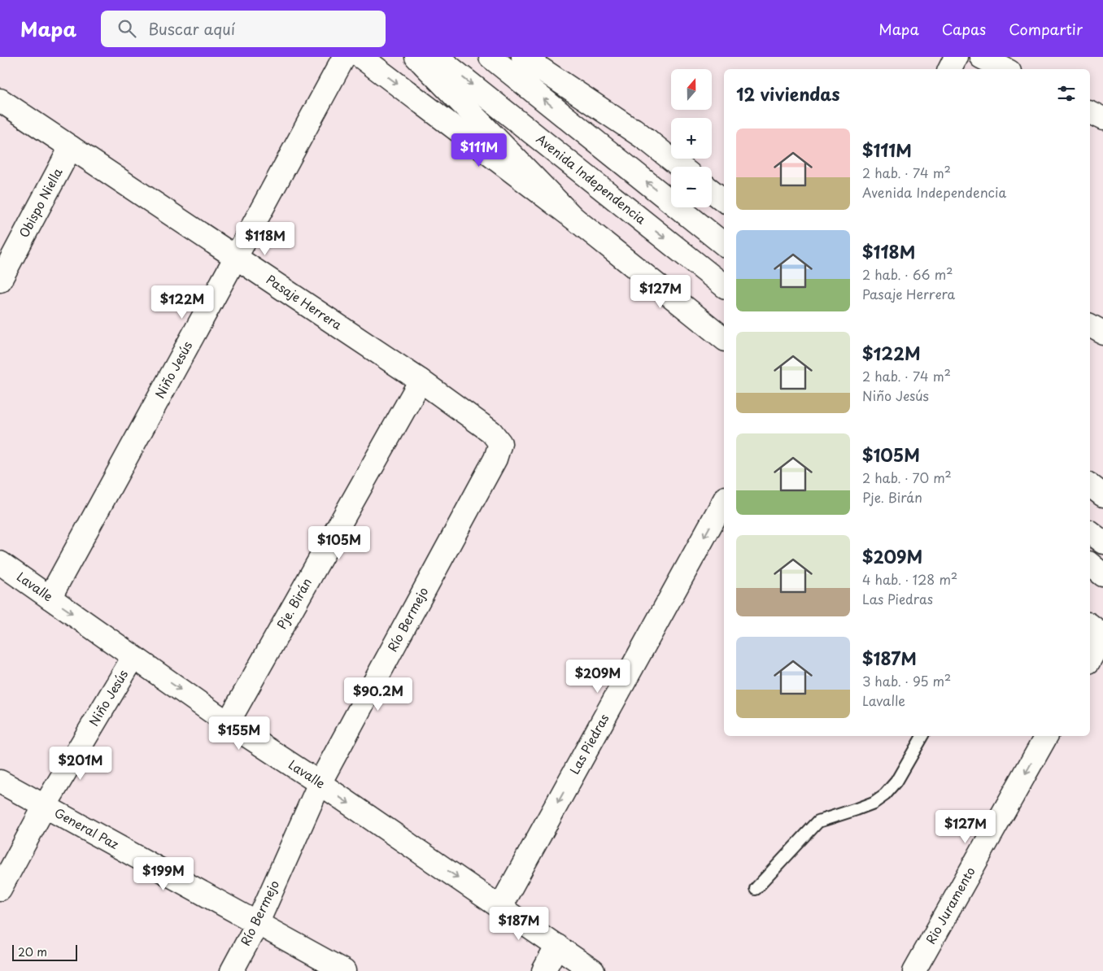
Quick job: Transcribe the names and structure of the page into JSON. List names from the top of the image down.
{
  "streets": {
    "main road": [
      "Avenida Independencia",
      "Obispo Niella",
      "Pasaje Herrera",
      "Niño Jesús",
      "Lavalle",
      "Pje. Birán",
      "Río Bermejo",
      "Las Piedras",
      "General Paz",
      "Rio Juramento"
    ]
  },
  "crossings": [
    ["Obispo Niella", "Pasaje Herrera"],
    ["Pasaje Herrera", "Niño Jesús"],
    ["Pasaje Herrera", "Pje. Birán"],
    ["Pasaje Herrera", "Río Bermejo"],
    ["Niño Jesús", "Lavalle"],
    ["Niño Jesús", "General Paz"],
    ["Lavalle", "Pje. Birán"],
    ["Lavalle", "Río Bermejo"],
    ["Lavalle", "Las Piedras"],
    ["Río Bermejo", "General Paz"]
  ],
  "one_way": ["Lavalle", "Las Piedras", "Rio Juramento"],
  "scale_bar": "20 m",
  "north": "top",
  "page": {
    "header": "Mapa",
    "search": "Buscar aquí",
    "nav": ["Mapa", "Capas", "Compartir"],
    "map_buttons": ["+", "−"],
    "heading": "12 viviendas",
    "list": [
      {
        "name": "$111M",
        "note": "2 hab. · 74 m² · Avenida Independencia"
      },
      {
        "name": "$118M",
        "note": "2 hab. · 66 m² · Pasaje Herrera"
      },
      {
        "name": "$122M",
        "note": "2 hab. · 74 m² · Niño Jesús"
      },
      {
        "name": "$105M",
        "note": "2 hab. · 70 m² · Pje. Birán"
      },
      {
        "name": "$209M",
        "note": "4 hab. · 128 m² · Las Piedras"
      },
      {
        "name": "$187M",
        "note": "3 hab. · 95 m² · Lavalle"
      }
    ],
    "price": [
      "$111M",
      "$118M",
      "$127M",
      "$122M",
      "$105M",
      "$209M",
      "$90.2M",
      "$155M",
      "$201M",
      "$127M",
      "$199M",
      "$187M"
    ],
    "scale": "20 m"
  }
}
